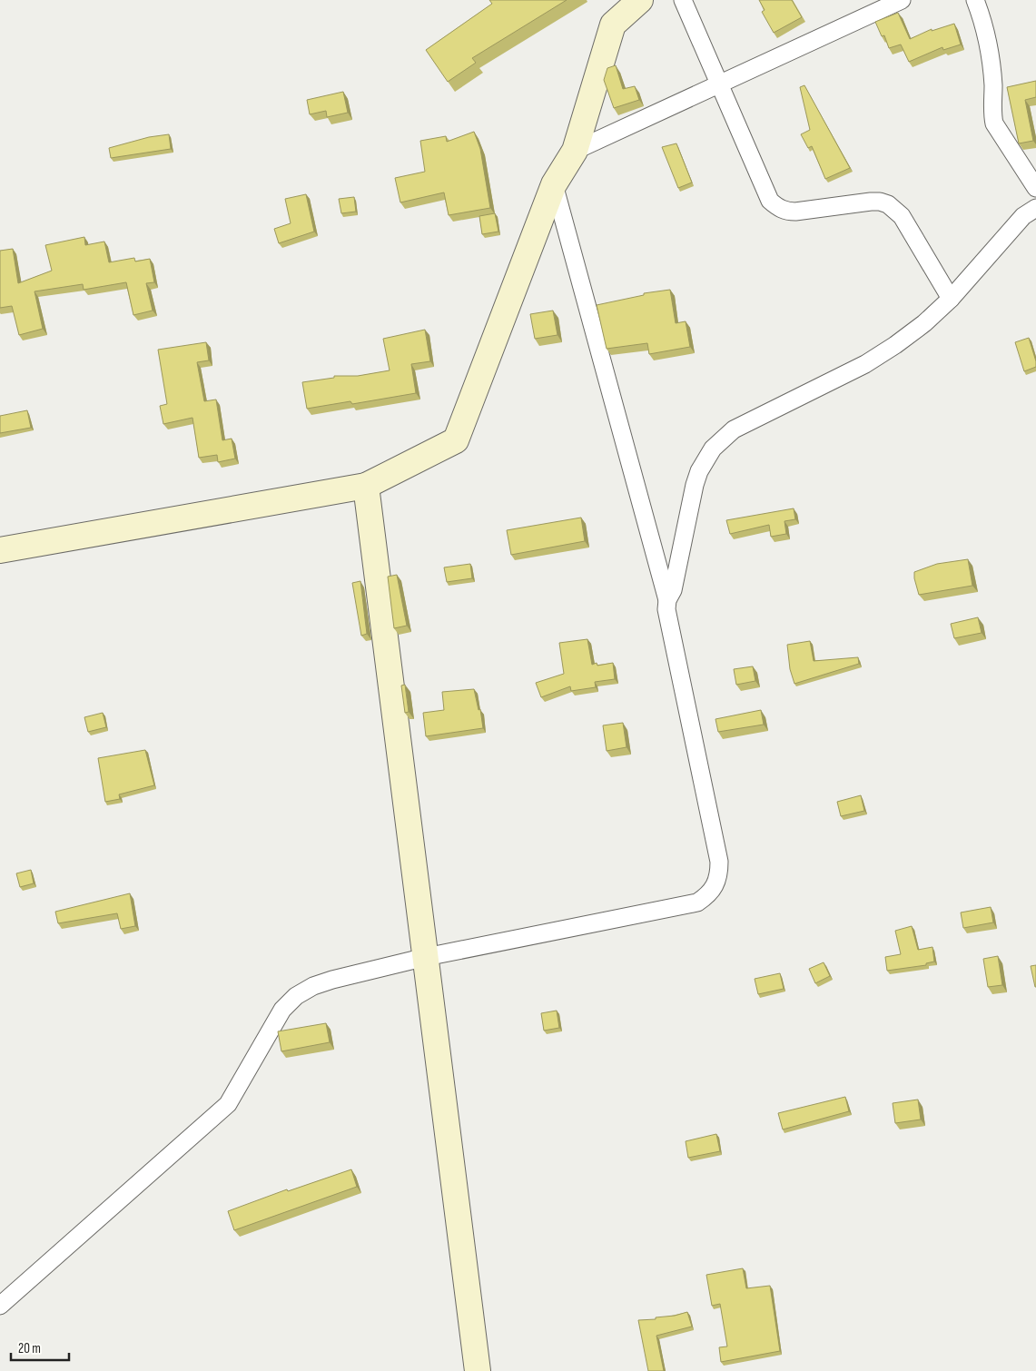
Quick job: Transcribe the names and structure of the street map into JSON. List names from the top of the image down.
{
  "scale_bar": "20 m"
}
